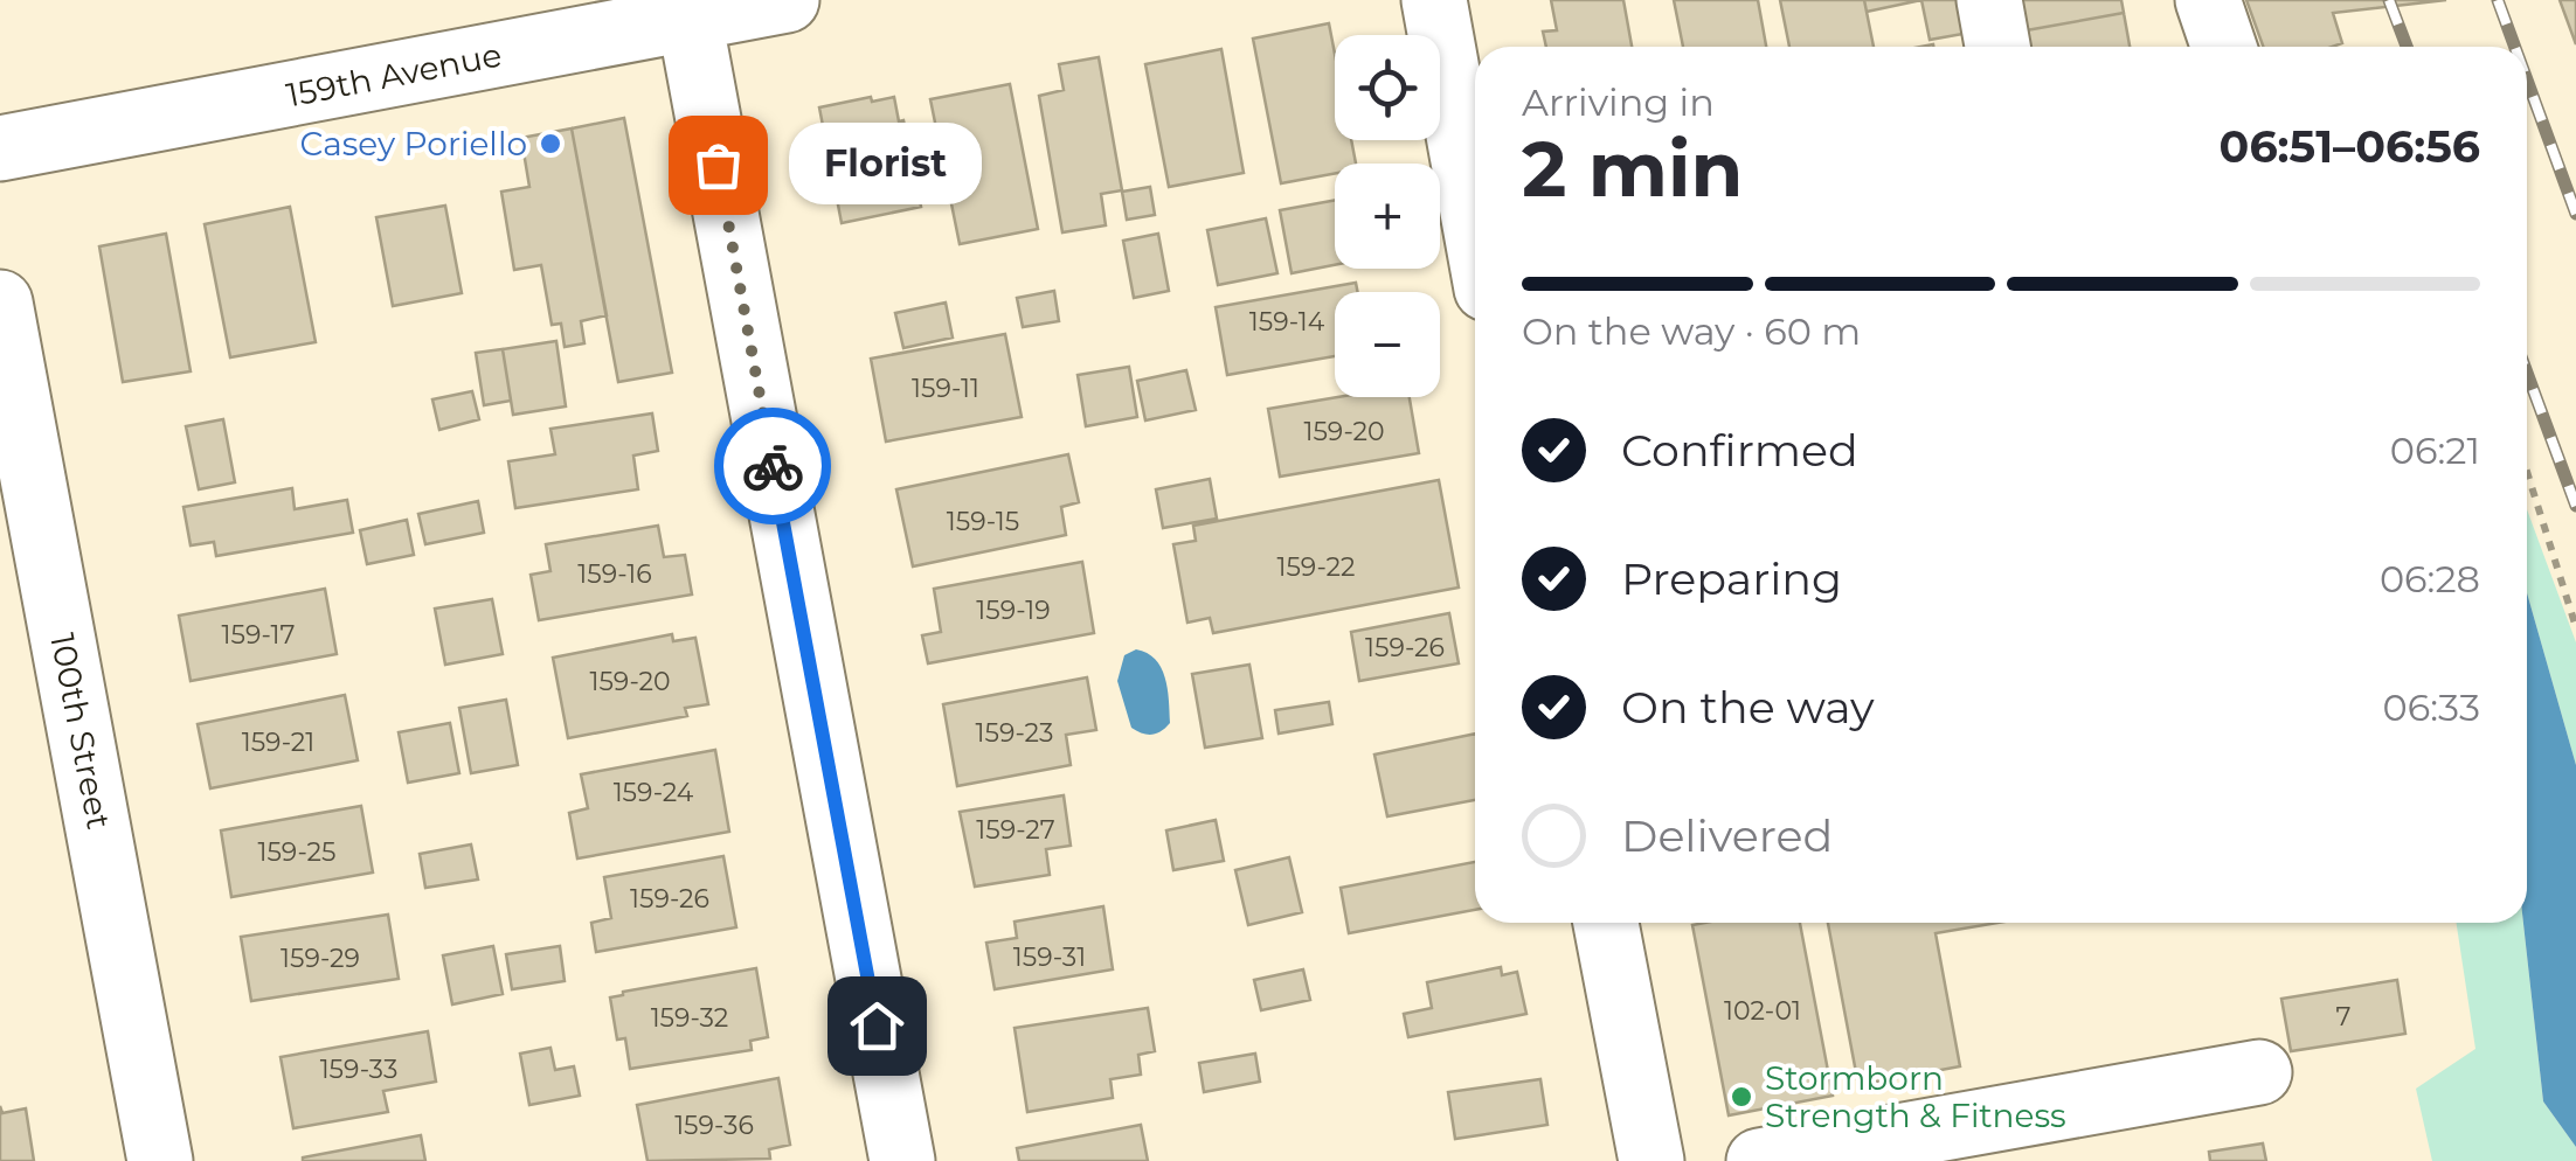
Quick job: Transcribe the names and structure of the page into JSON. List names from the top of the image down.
{
  "streets": {
    "street": ["159th Avenue", "100th Street"]
  },
  "places": ["Casey Poriello", "Florist", "Stormborn Strength & Fitness"],
  "house_numbers": [
    "159-14",
    "159-11",
    "159-20",
    "159-15",
    "159-22",
    "159-16",
    "159-19",
    "159-17",
    "159-26",
    "159-20",
    "159-23",
    "159-21",
    "159-24",
    "159-27",
    "159-25",
    "159-26",
    "159-31",
    "159-29",
    "102-01",
    "7",
    "159-32",
    "159-33",
    "159-36"
  ],
  "page": {
    "map_buttons": ["+", "−"],
    "heading": ["2 min", "Arriving in", "06:51–06:56"],
    "bubble": "Florist",
    "bar": "On the way · 60 m",
    "list": [
      ["Confirmed", "06:21"],
      ["Preparing", "06:28"],
      ["On the way", "06:33"],
      "Delivered"
    ]
  }
}
